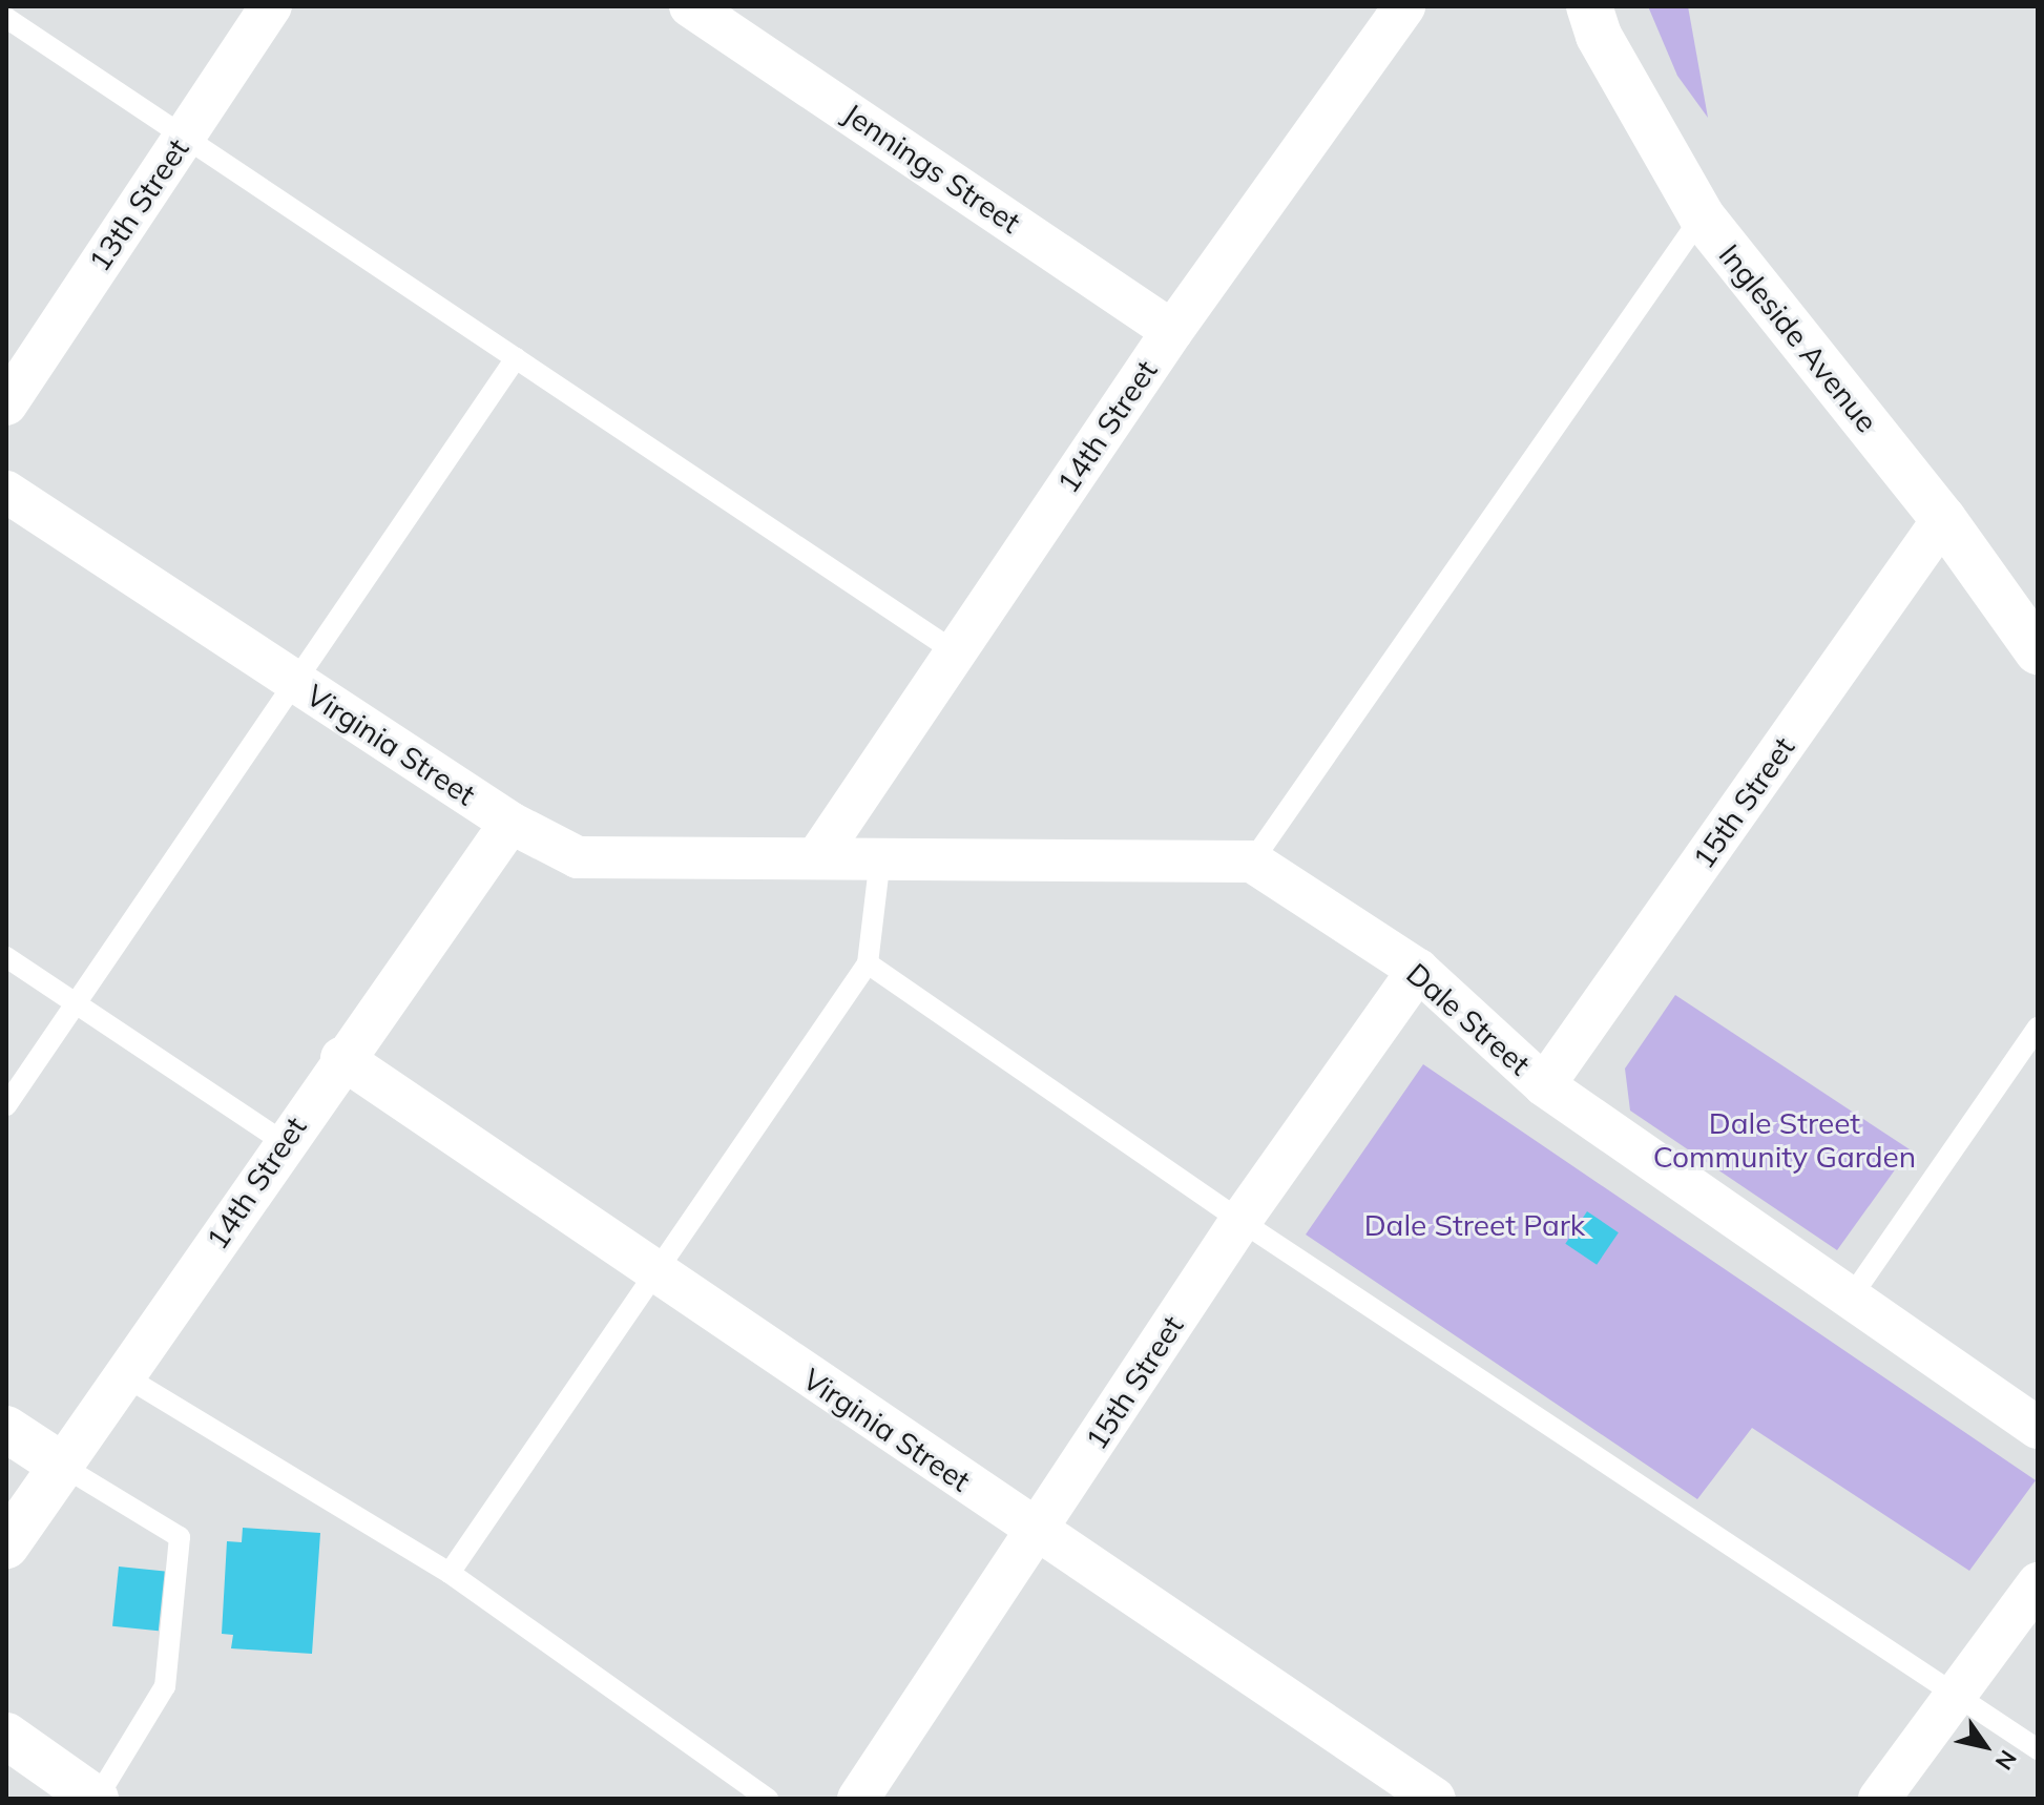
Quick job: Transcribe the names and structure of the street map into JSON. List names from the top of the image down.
{
  "streets": {
    "street": [
      "Jennings Street",
      "13th Street",
      "Ingleside Avenue",
      "14th Street",
      "Virginia Street",
      "15th Street",
      "Dale Street"
    ]
  },
  "crossings": [
    ["Jennings Street", "14th Street"],
    ["Ingleside Avenue", "15th Street"],
    ["14th Street", "Virginia Street"],
    ["Virginia Street", "15th Street"],
    ["15th Street", "Dale Street"]
  ],
  "parks": ["Dale Street Community Garden", "Dale Street Park"],
  "north": "bottom right"
}
